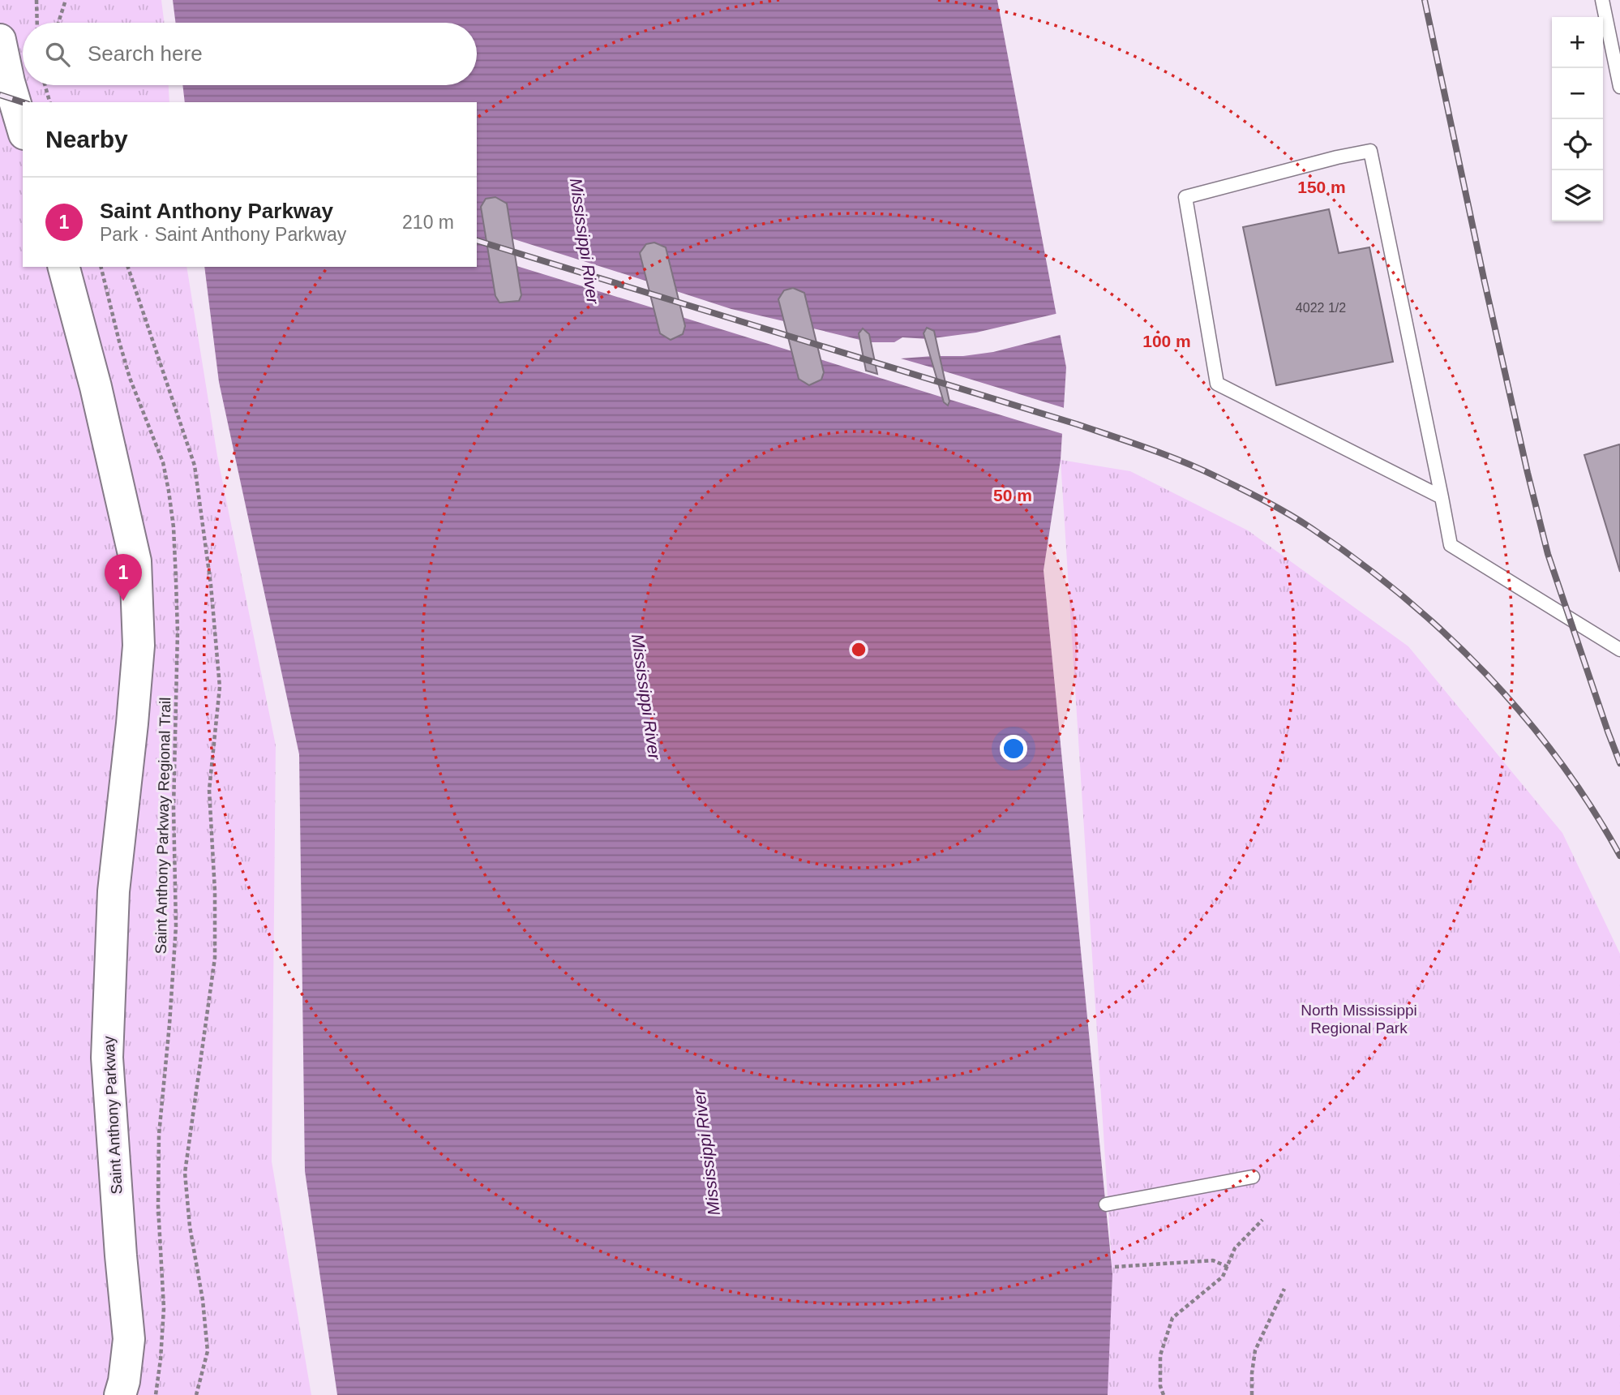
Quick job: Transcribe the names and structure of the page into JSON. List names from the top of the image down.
{
  "streets": {
    "street": ["Saint Anthony Parkway"],
    "path": ["Saint Anthony Parkway Regional Trail"]
  },
  "water": ["Mississippi River"],
  "parks": ["North Mississippi Regional Park"],
  "house_numbers": ["4022 1/2"],
  "page": {
    "map_buttons": ["+", "−"],
    "search": "Search here",
    "heading": "Nearby",
    "list": [
      {
        "mark": "1",
        "name": "Saint Anthony Parkway",
        "note": "Park · Saint Anthony Parkway",
        "value": "210 m"
      }
    ],
    "pins": "1"
  },
  "rings": ["150 m", "100 m", "50 m"]
}
